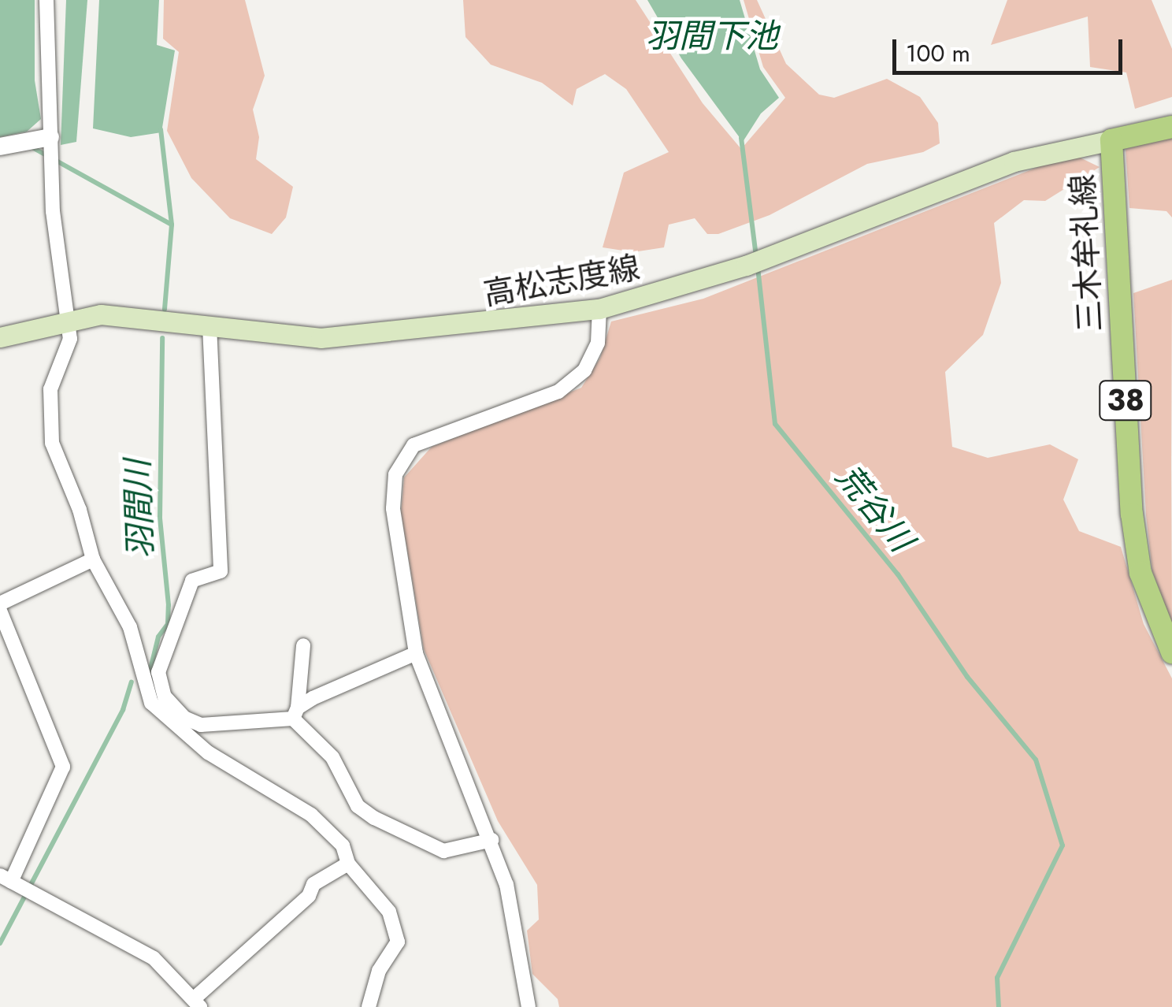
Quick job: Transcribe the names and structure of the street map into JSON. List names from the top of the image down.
{
  "streets": {
    "main road": ["三木牟礼線", "高松志度線", "38"]
  },
  "crossings": [
    ["三木牟礼線", "高松志度線"]
  ],
  "water": ["羽間下池", "荒谷川", "羽間川"],
  "scale_bar": "100 m"
}
